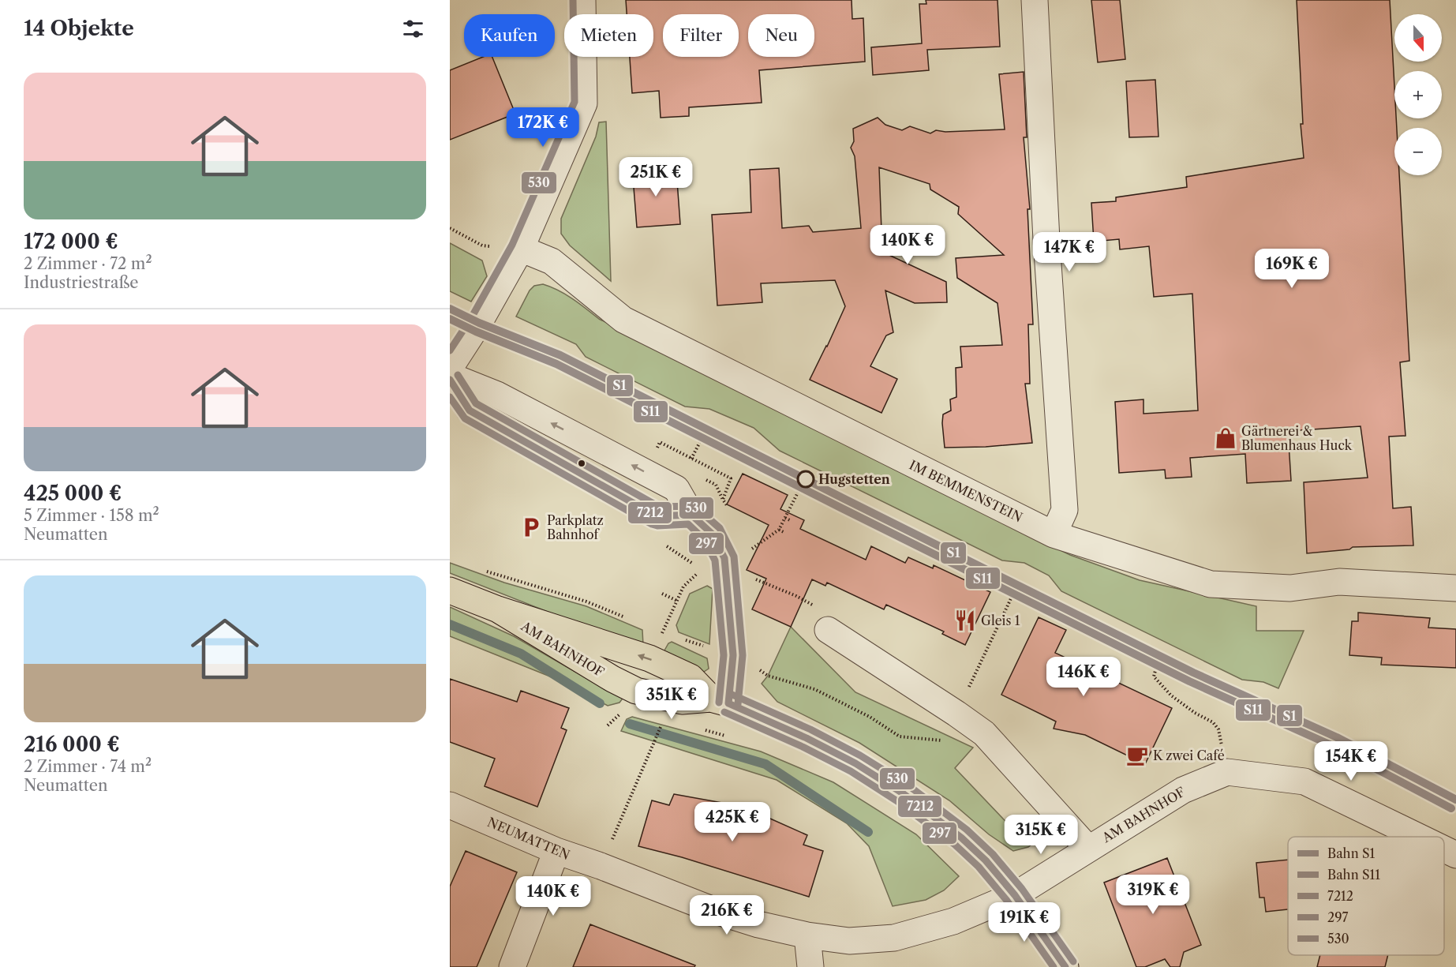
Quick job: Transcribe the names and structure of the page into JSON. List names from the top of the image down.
{
  "streets": {
    "main road": ["AM BAHNHOF"],
    "street": ["IM BEMMENSTEIN", "NEUMATTEN"]
  },
  "crossings": [
    ["AM BAHNHOF", "NEUMATTEN"]
  ],
  "places": {
    "shop": ["Gärtnerei & Blumenhaus Huck"],
    "other": ["Hugstetten"],
    "parking": ["Parkplatz Bahnhof"],
    "restaurant": ["Gleis 1"],
    "cafe": ["K zwei Café"]
  },
  "lines": [
    "transit line 530",
    "rail line S1",
    "rail line S11",
    "transit line 7212",
    "transit line 297"
  ],
  "legend": [
    "Bahn S1",
    "Bahn S11",
    "7212",
    "297",
    "530"
  ],
  "north": "bottom",
  "page": {
    "heading": "14 Objekte",
    "map_buttons": ["+", "−"],
    "chip": [
      "Kaufen",
      "Mieten",
      "Filter",
      "Neu"
    ],
    "list": [
      {
        "name": "172 000 €",
        "note": "2 Zimmer · 72 m² · Industriestraße"
      },
      {
        "name": "425 000 €",
        "note": "5 Zimmer · 158 m² · Neumatten"
      },
      {
        "name": "216 000 €",
        "note": "2 Zimmer · 74 m² · Neumatten"
      }
    ],
    "price": [
      "172K €",
      "251K €",
      "140K €",
      "147K €",
      "169K €",
      "146K €",
      "351K €",
      "154K €",
      "425K €",
      "315K €",
      "319K €",
      "140K €",
      "216K €",
      "191K €"
    ]
  }
}
